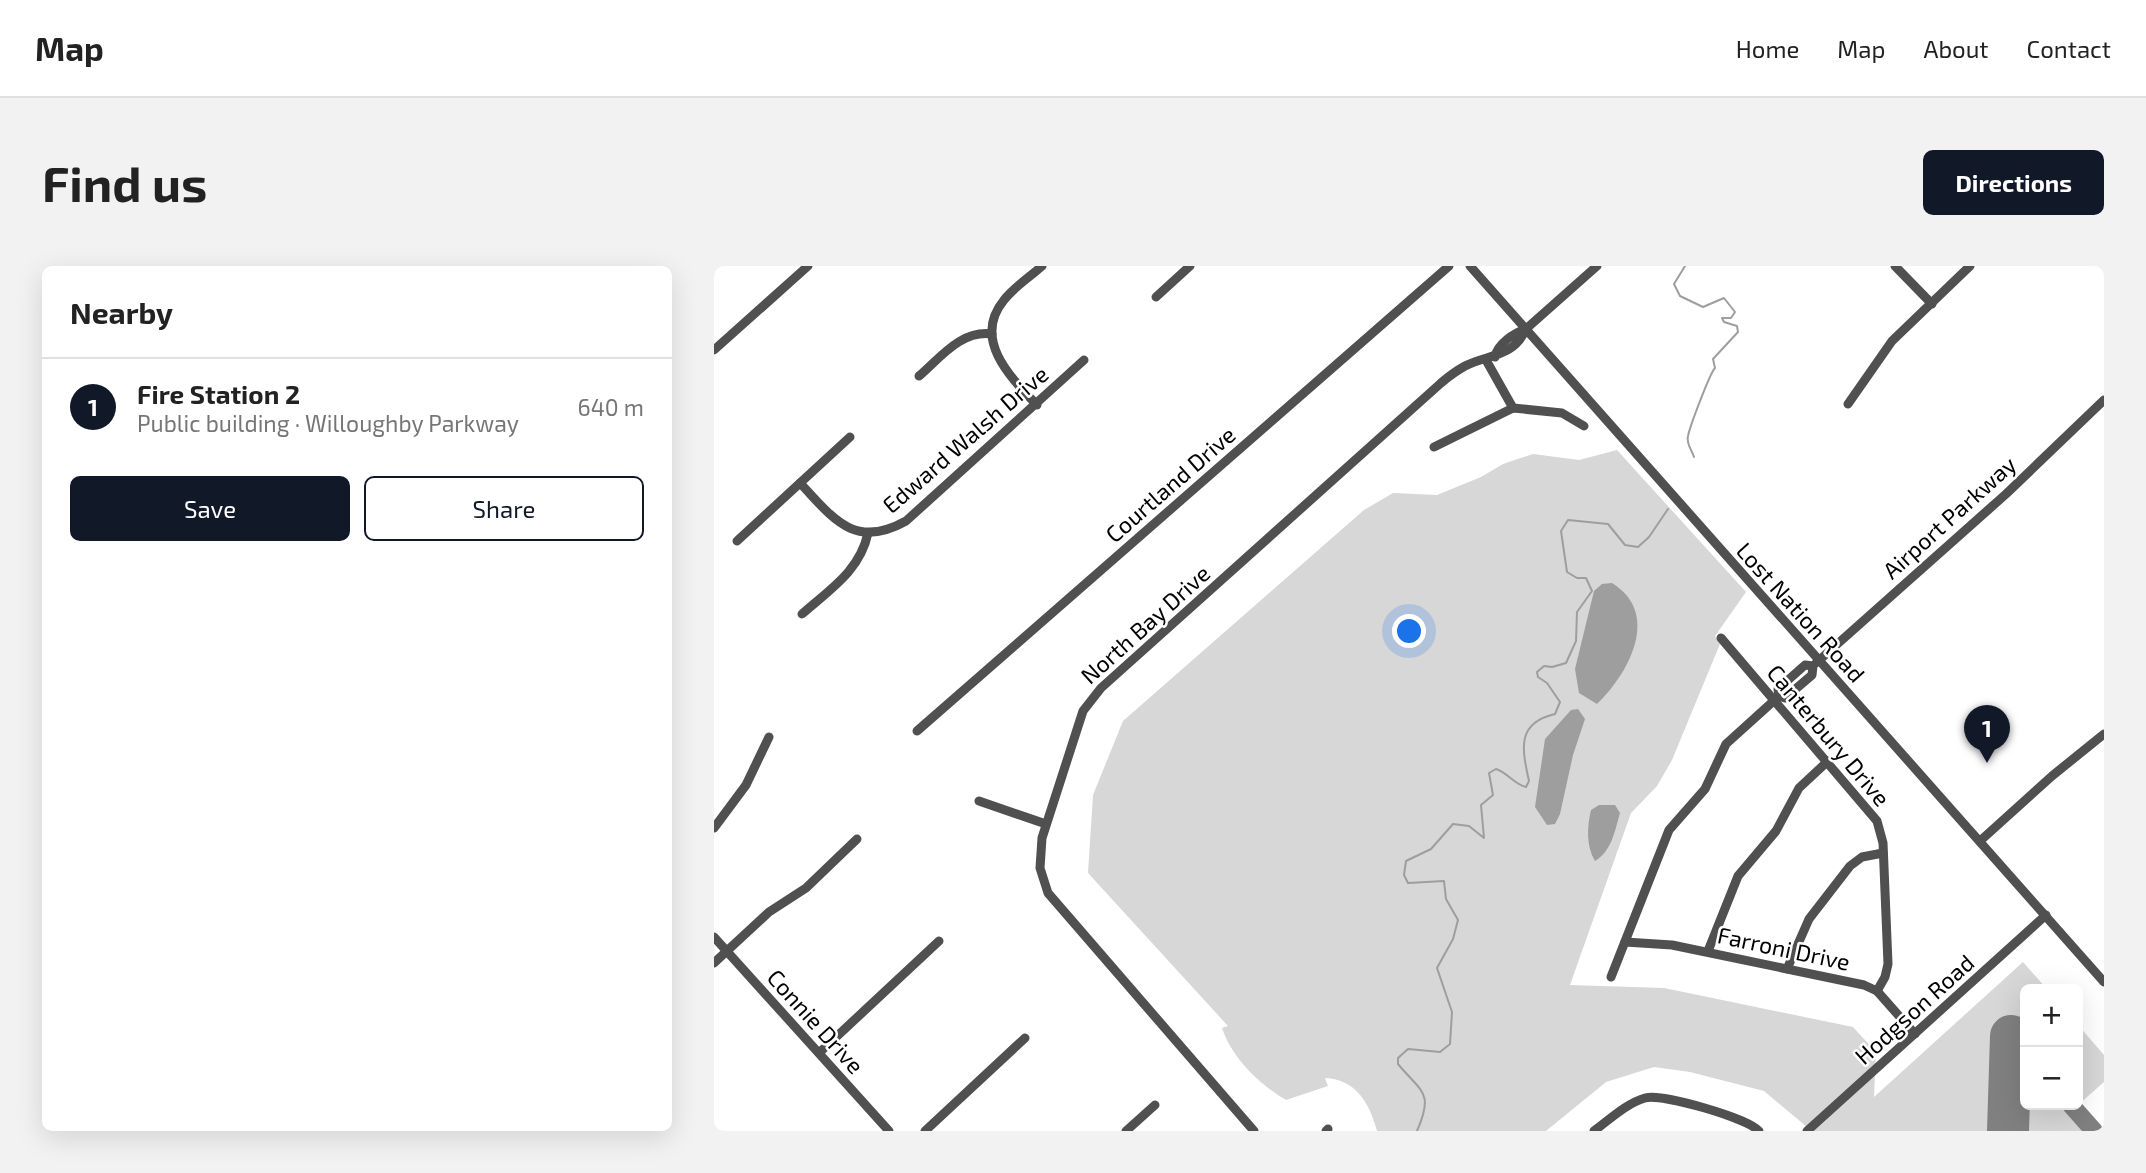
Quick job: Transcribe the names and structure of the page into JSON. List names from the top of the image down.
{
  "streets": {
    "street": [
      "Edward Walsh Drive",
      "Courtland Drive",
      "Airport Parkway",
      "Lost Nation Road",
      "North Bay Drive",
      "Canterbury Drive",
      "Farroni Drive",
      "Hodgson Road",
      "Connie Drive"
    ]
  },
  "crossings": [
    ["Airport Parkway", "Lost Nation Road"],
    ["Airport Parkway", "Canterbury Drive"],
    ["Lost Nation Road", "North Bay Drive"],
    ["Lost Nation Road", "Hodgson Road"],
    ["Canterbury Drive", "Farroni Drive"],
    ["Farroni Drive", "Hodgson Road"]
  ],
  "page": {
    "header": "Map",
    "nav": [
      "Home",
      "Map",
      "About",
      "Contact"
    ],
    "buttons": [
      "Directions",
      ["Save", "Share"]
    ],
    "title": "Find us",
    "heading": "Nearby",
    "list": [
      {
        "mark": "1",
        "name": "Fire Station 2",
        "note": "Public building · Willoughby Parkway",
        "value": "640 m"
      }
    ],
    "pins": "1",
    "map_buttons": ["+", "−"]
  }
}
